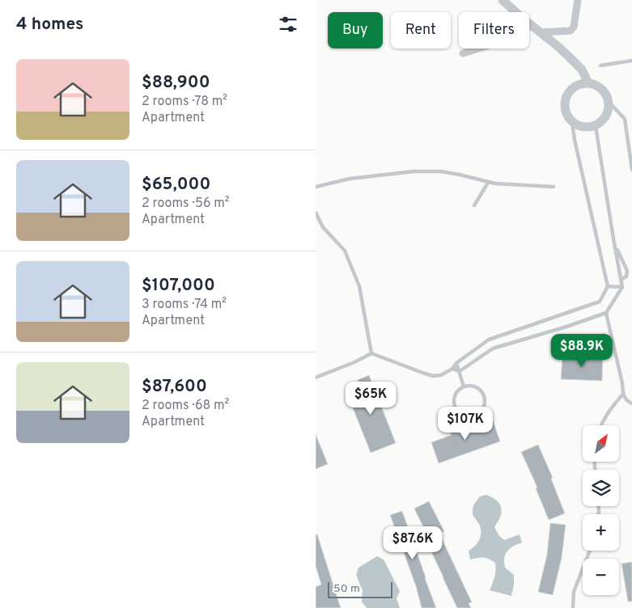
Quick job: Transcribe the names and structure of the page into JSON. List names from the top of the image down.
{
  "scale_bar": "50 m",
  "north": "top right",
  "page": {
    "heading": "4 homes",
    "chip": ["Buy", "Rent", "Filters"],
    "list": [
      {
        "name": "$88,900",
        "note": "2 rooms · 78 m² · Apartment"
      },
      {
        "name": "$65,000",
        "note": "2 rooms · 56 m² · Apartment"
      },
      {
        "name": "$107,000",
        "note": "3 rooms · 74 m² · Apartment"
      },
      {
        "name": "$87,600",
        "note": "2 rooms · 68 m² · Apartment"
      }
    ],
    "price": [
      "$88.9K",
      "$65K",
      "$107K",
      "$87.6K"
    ],
    "map_buttons": ["+", "−"],
    "scale": "50 m"
  }
}
